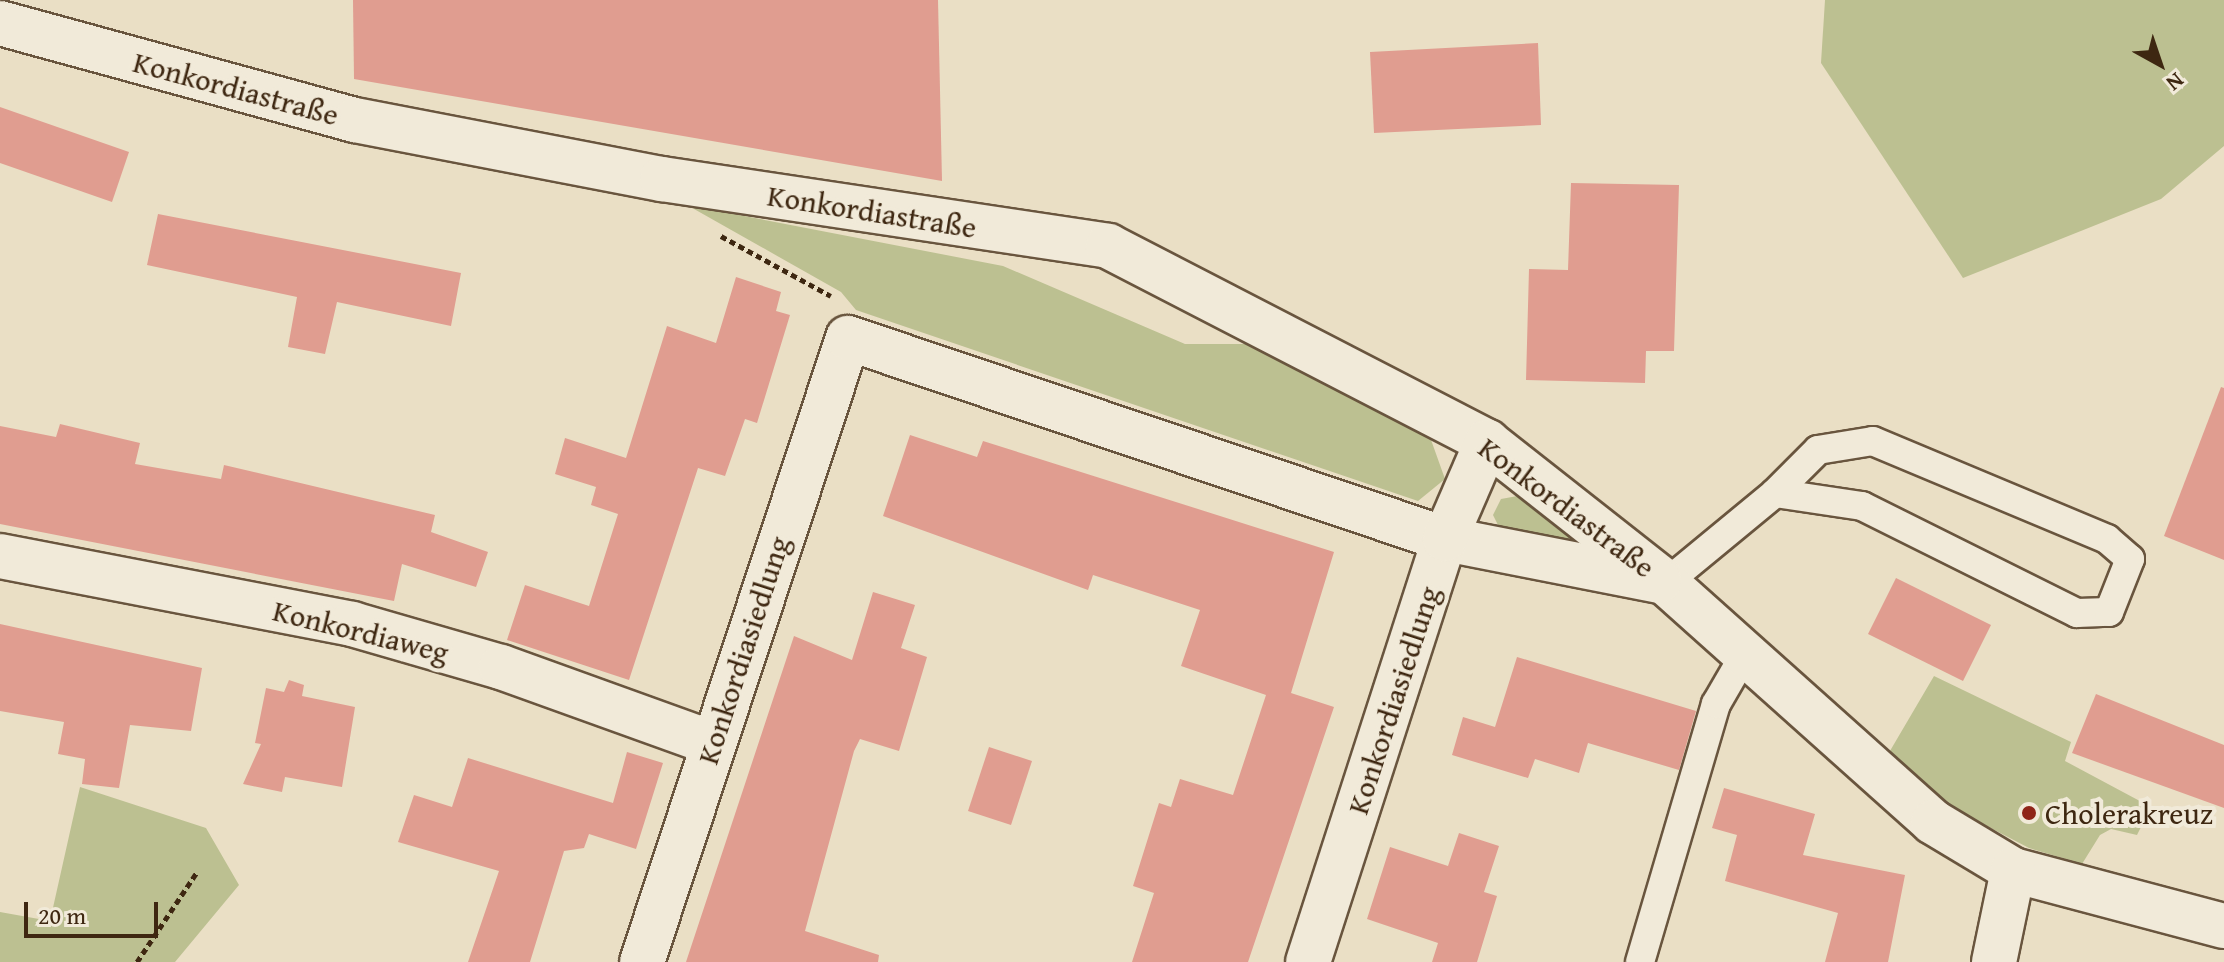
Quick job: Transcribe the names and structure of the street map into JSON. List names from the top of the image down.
{
  "streets": {
    "street": ["Konkordiastraße", "Konkordiaweg", "Konkordiasiedlung"]
  },
  "crossings": [
    ["Konkordiastraße", "Konkordiasiedlung"],
    ["Konkordiaweg", "Konkordiasiedlung"]
  ],
  "places": ["Cholerakreuz"],
  "scale_bar": "20 m",
  "north": "bottom right"
}
